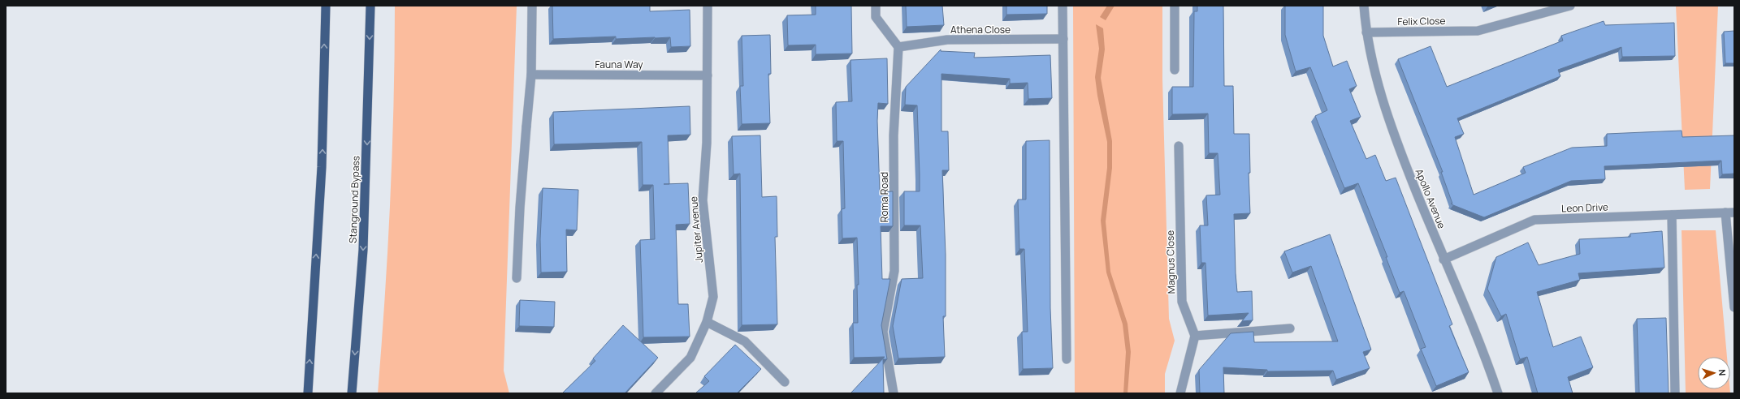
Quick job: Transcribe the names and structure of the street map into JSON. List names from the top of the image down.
{
  "streets": {
    "main road": ["Stanground Bypass"],
    "street": [
      "Felix Close",
      "Athena Close",
      "Fauna Way",
      "Roma Road",
      "Apollo Avenue",
      "Leon Drive",
      "Jupiter Avenue",
      "Magnus Close"
    ]
  },
  "crossings": [
    ["Felix Close", "Apollo Avenue"],
    ["Athena Close", "Roma Road"],
    ["Fauna Way", "Jupiter Avenue"],
    ["Apollo Avenue", "Leon Drive"]
  ],
  "north": "right"
}
